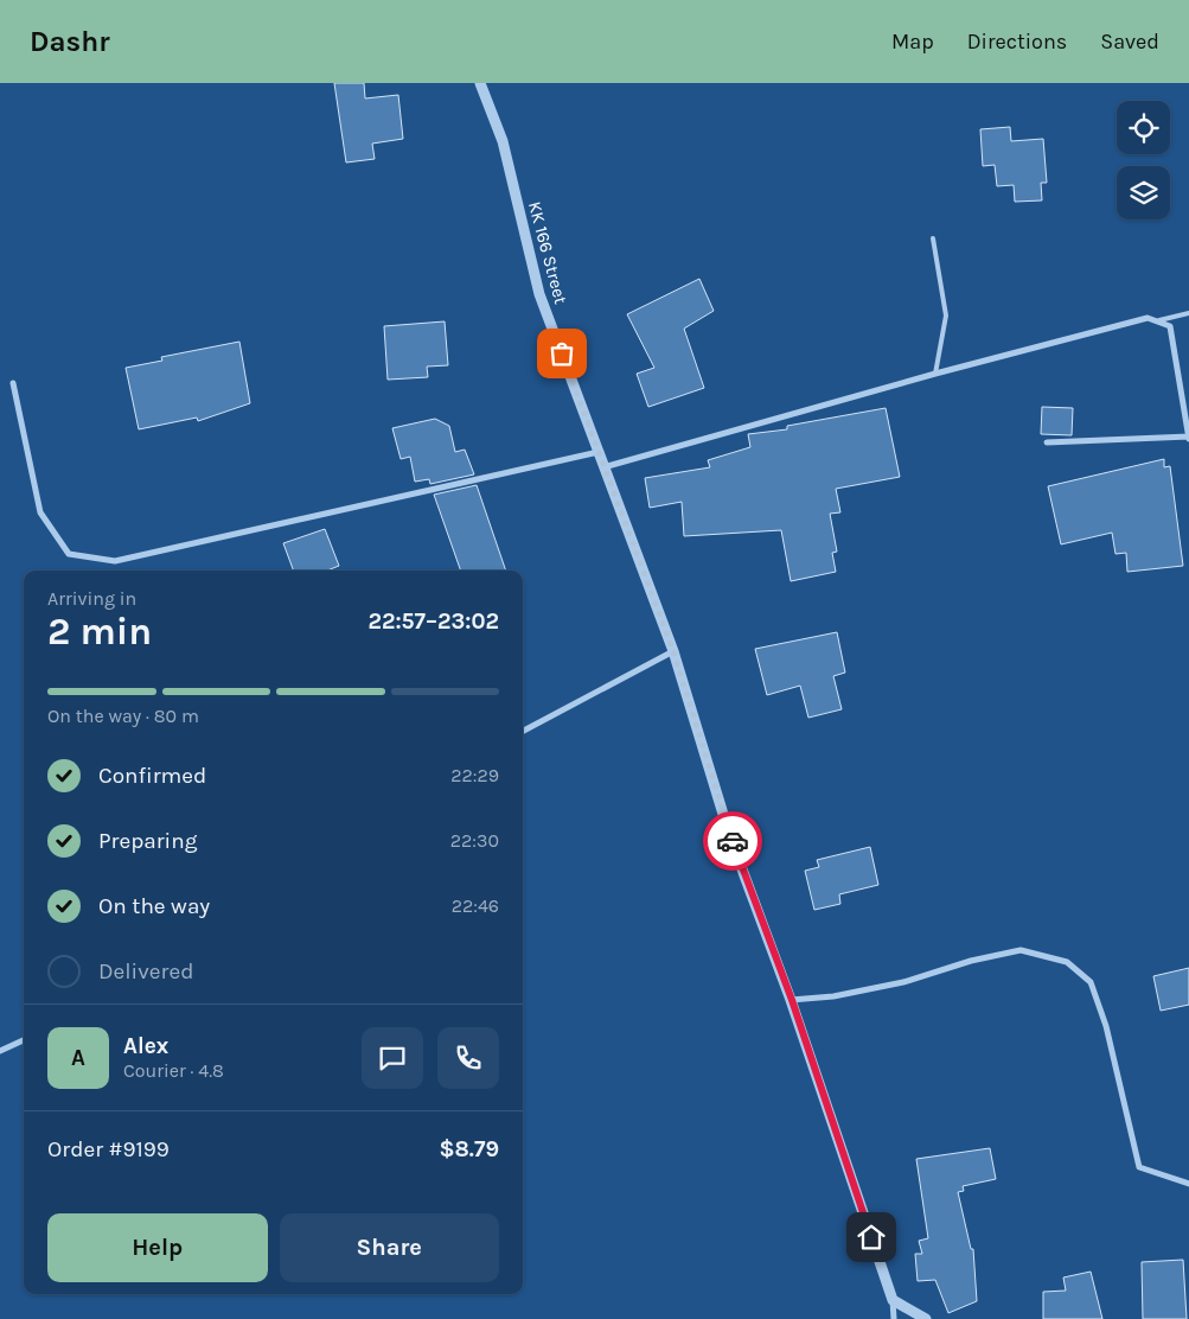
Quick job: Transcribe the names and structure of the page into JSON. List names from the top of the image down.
{
  "streets": {
    "street": ["KK 166 Street"]
  },
  "page": {
    "header": "Dashr",
    "nav": ["Map", "Directions", "Saved"],
    "heading": ["2 min", "Arriving in", "22:57–23:02"],
    "panel": [
      "Alex",
      "Courier · 4.8",
      "Order #9199",
      "$8.79"
    ],
    "bar": "On the way · 80 m",
    "list": [
      ["Confirmed", "22:29"],
      ["Preparing", "22:30"],
      ["On the way", "22:46"],
      "Delivered"
    ],
    "round": "A",
    "buttons": ["Help", "Share"]
  }
}
